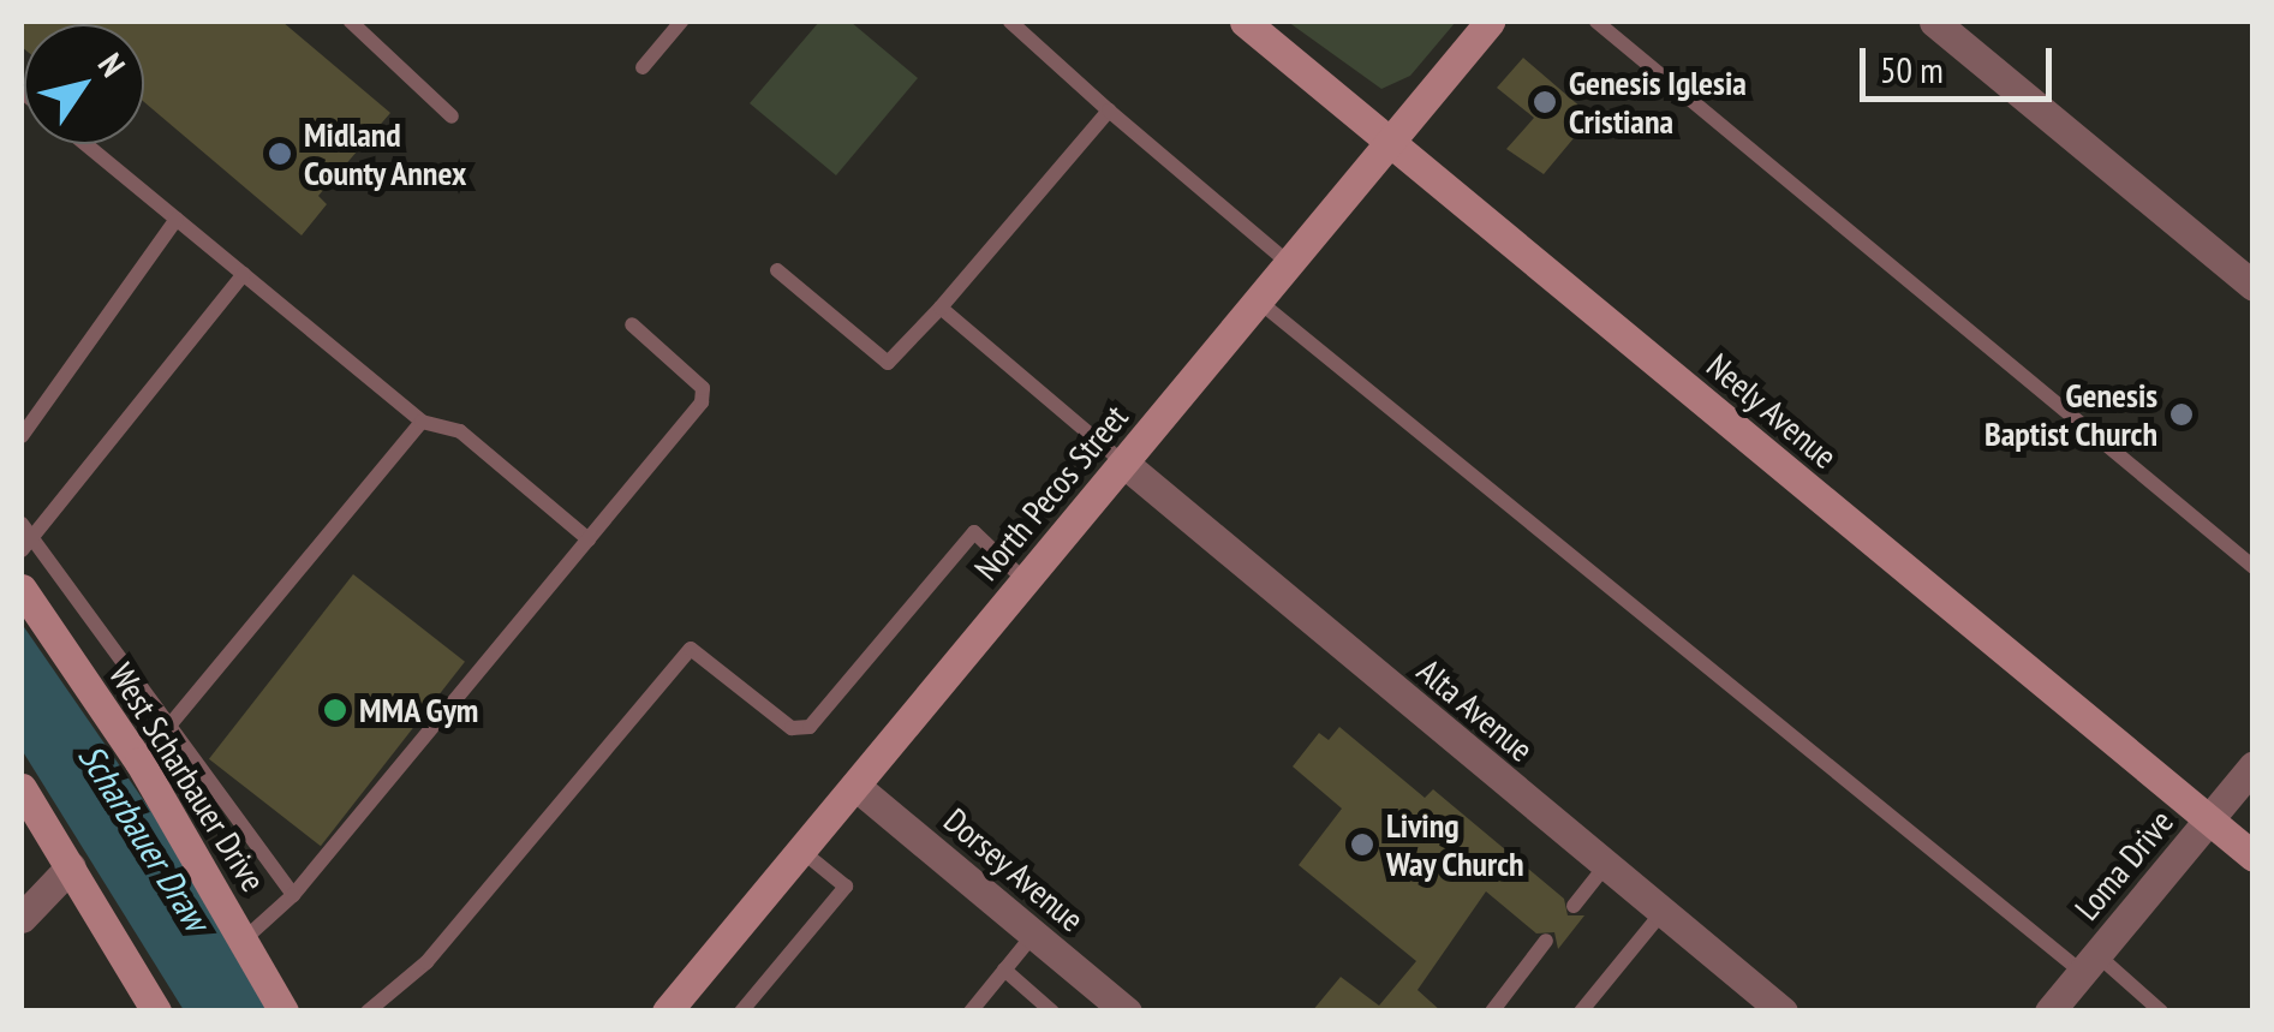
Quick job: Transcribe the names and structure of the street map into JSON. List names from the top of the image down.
{
  "streets": {
    "street": [
      "Neely Avenue",
      "North Pecos Street",
      "Alta Avenue",
      "West Scharbauer Drive",
      "Loma Drive",
      "Dorsey Avenue"
    ]
  },
  "crossings": [
    ["Neely Avenue", "North Pecos Street"],
    ["Neely Avenue", "Loma Drive"],
    ["North Pecos Street", "Alta Avenue"],
    ["North Pecos Street", "Dorsey Avenue"]
  ],
  "water": ["Scharbauer Draw"],
  "places": [
    "Genesis Iglesia Cristiana",
    "Midland County Annex",
    "Genesis Baptist Church",
    "MMA Gym",
    "Living Way Church"
  ],
  "scale_bar": "50 m",
  "north": "top right"
}
